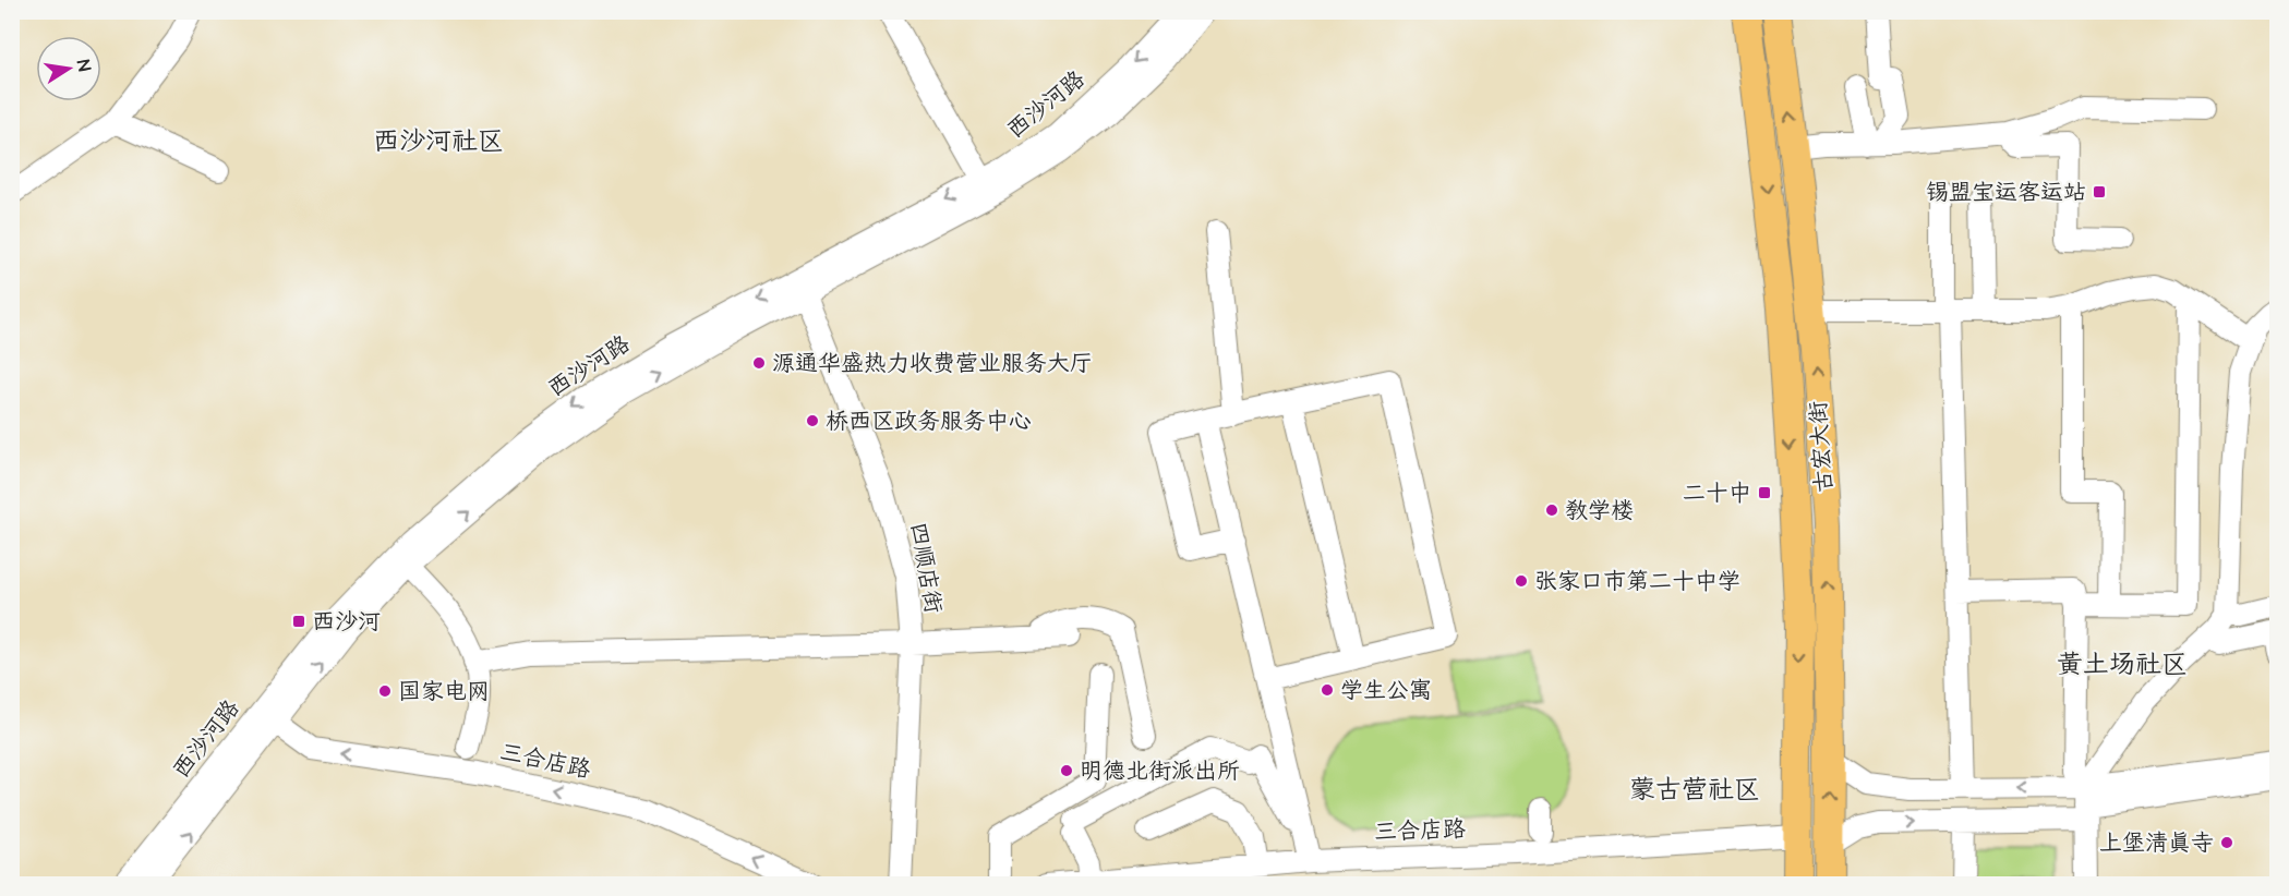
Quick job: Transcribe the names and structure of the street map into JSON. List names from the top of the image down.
{
  "streets": {
    "main road": ["古宏大街"],
    "street": ["西沙河路", "四顺店街", "三合店路"]
  },
  "crossings": [
    ["西沙河路", "四顺店街"],
    ["西沙河路", "三合店路"],
    ["古宏大街", "三合店路"]
  ],
  "districts": ["西沙河社区", "黄土场社区", "蒙古营社区"],
  "places": {
    "transit": ["锡盟宝运客运站", "二十中", "西沙河"],
    "other": [
      "源通华盛热力收费营业服务大厅",
      "桥西区政务服务中心",
      "教学楼",
      "张家口市第二十中学",
      "学生公寓",
      "国家电网",
      "明德北街派出所",
      "上堡清真寺"
    ]
  },
  "north": "right"
}
